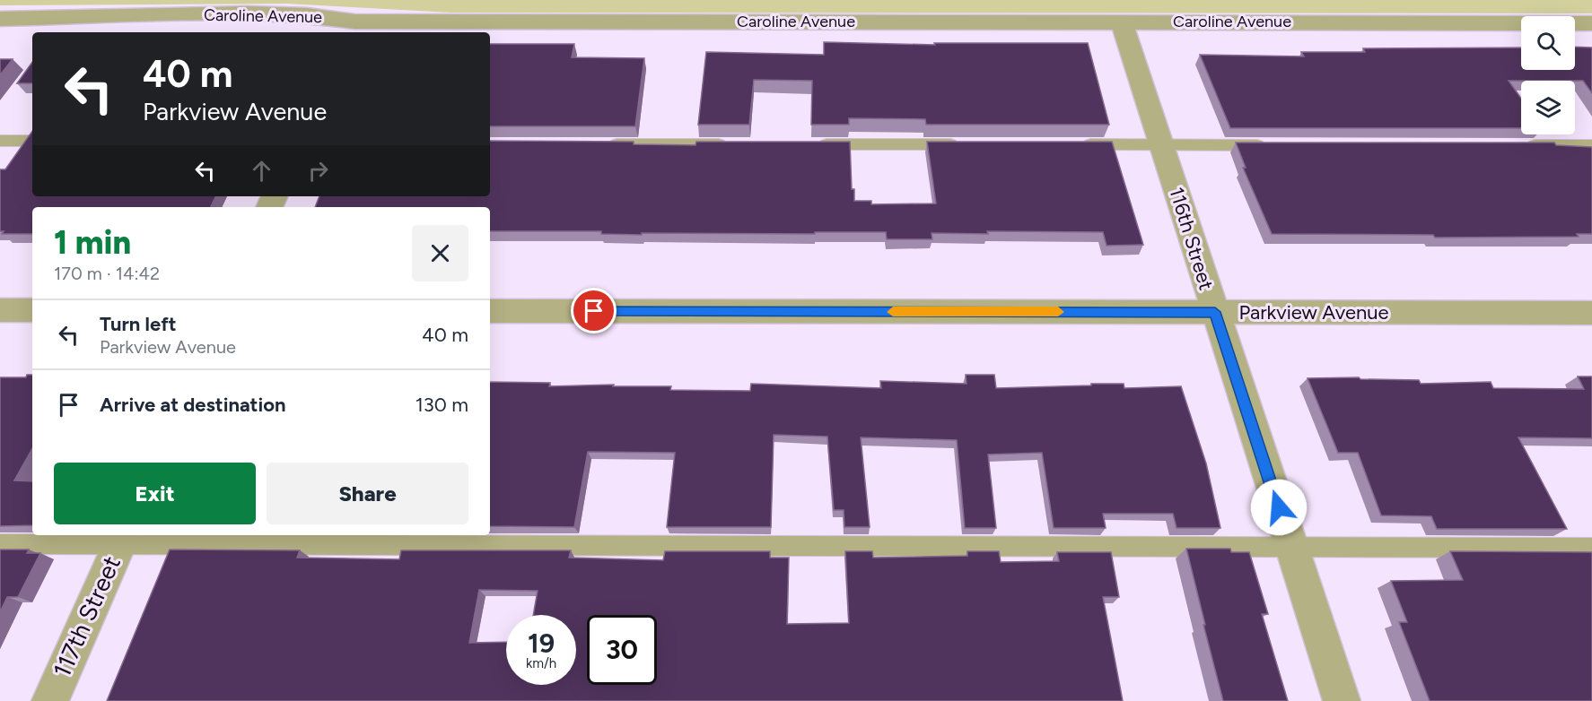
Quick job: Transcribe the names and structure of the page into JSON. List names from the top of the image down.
{
  "streets": {
    "street": [
      "Caroline Avenue",
      "116th Street",
      "Parkview Avenue",
      "117th Street"
    ]
  },
  "crossings": [
    ["Caroline Avenue", "116th Street"],
    ["116th Street", "Parkview Avenue"]
  ],
  "page": {
    "turn": ["40 m", "Parkview Avenue"],
    "heading": ["1 min", "170 m · 14:42"],
    "list": [
      {
        "name": "Turn left",
        "note": "Parkview Avenue",
        "value": "40 m"
      },
      {
        "name": "Arrive at destination",
        "value": "130 m"
      }
    ],
    "buttons": ["Exit", "Share"],
    "speed": "19 km/h",
    "limit": "30"
  }
}
